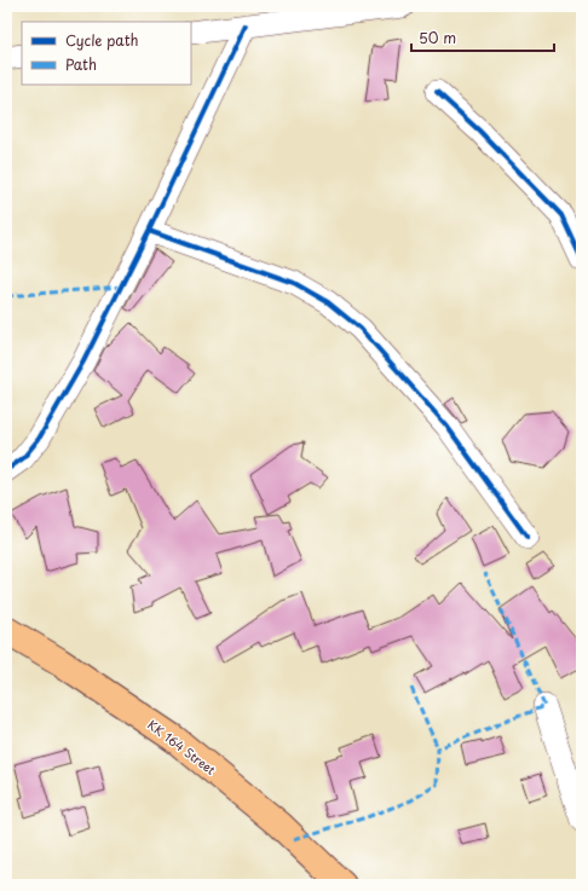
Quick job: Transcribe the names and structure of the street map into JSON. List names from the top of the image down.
{
  "streets": {
    "main road": ["KK 164 Street"]
  },
  "legend": ["Cycle path", "Path"],
  "scale_bar": "50 m"
}
